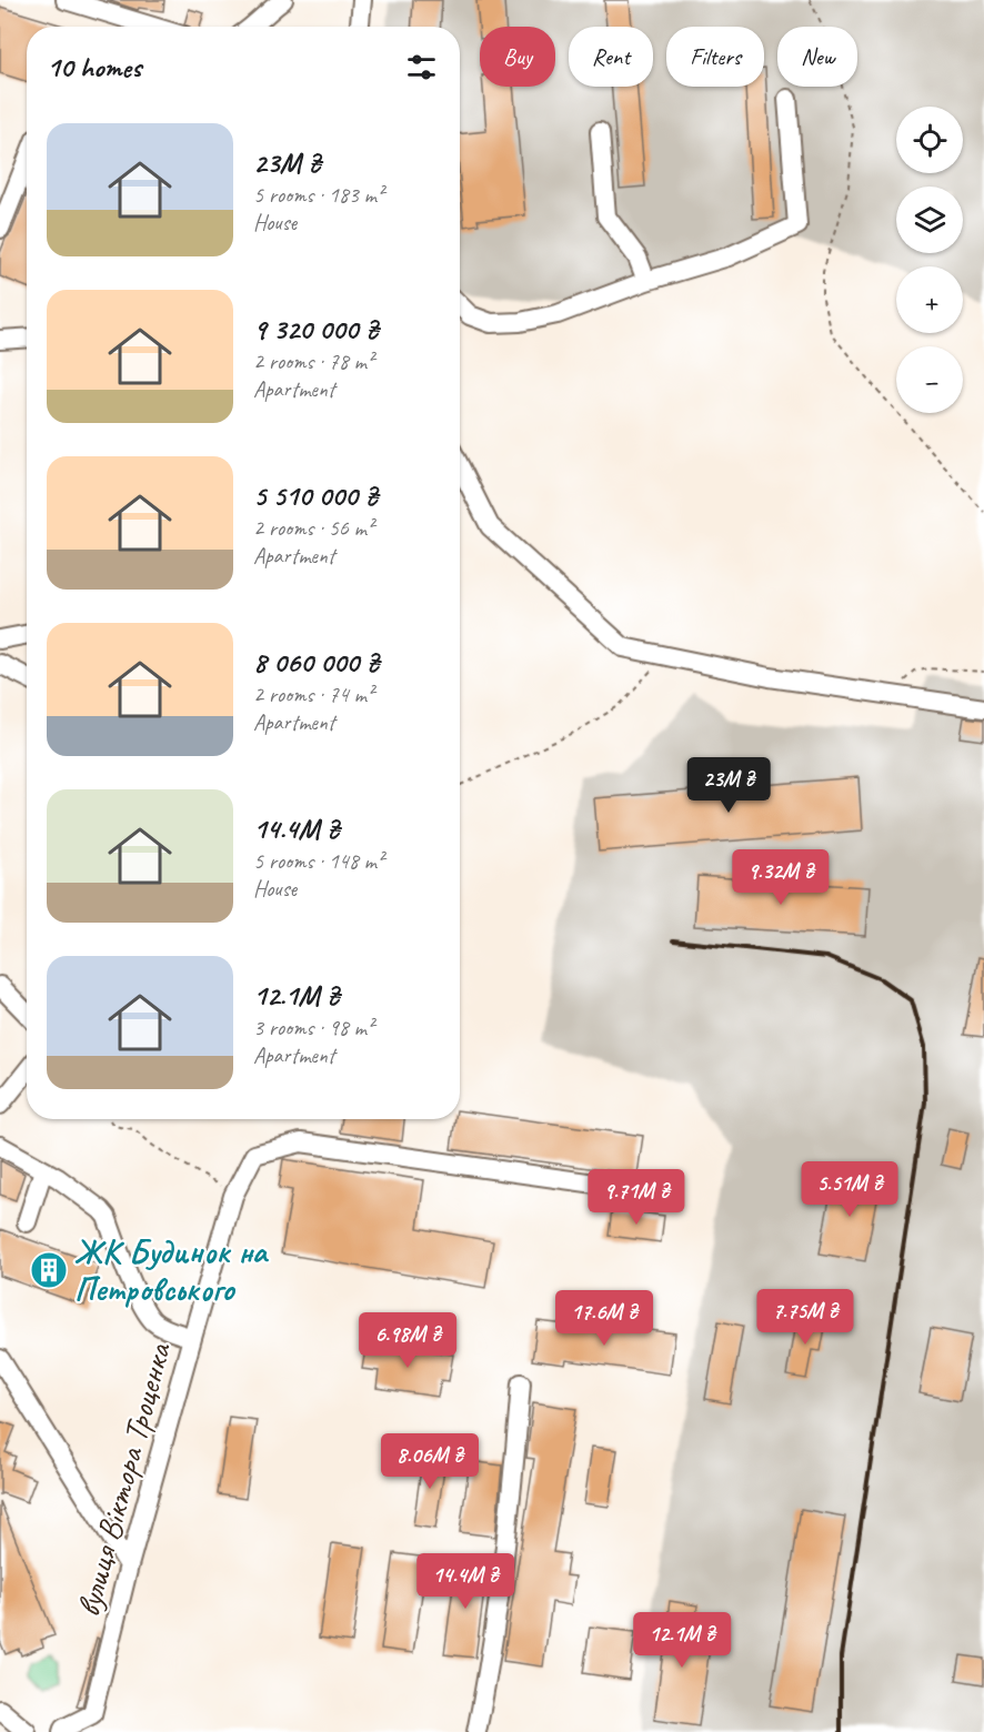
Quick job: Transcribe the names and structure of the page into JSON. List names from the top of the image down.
{
  "streets": {
    "street": ["вулиця Віктора Троценка"]
  },
  "places": {
    "building": ["ЖК Будинок на Петровського"]
  },
  "page": {
    "chip": [
      "Buy",
      "Rent",
      "Filters",
      "New"
    ],
    "heading": "10 homes",
    "map_buttons": ["+", "−"],
    "list": [
      {
        "name": "23M ₴",
        "note": "5 rooms · 183 m² · House"
      },
      {
        "name": "9 320 000 ₴",
        "note": "2 rooms · 78 m² · Apartment"
      },
      {
        "name": "5 510 000 ₴",
        "note": "2 rooms · 56 m² · Apartment"
      },
      {
        "name": "8 060 000 ₴",
        "note": "2 rooms · 74 m² · Apartment"
      },
      {
        "name": "14.4M ₴",
        "note": "5 rooms · 148 m² · House"
      },
      {
        "name": "12.1M ₴",
        "note": "3 rooms · 98 m² · Apartment"
      }
    ],
    "price": [
      "23M ₴",
      "9.32M ₴",
      "5.51M ₴",
      "9.71M ₴",
      "7.75M ₴",
      "17.6M ₴",
      "6.98M ₴",
      "8.06M ₴",
      "14.4M ₴",
      "12.1M ₴"
    ]
  }
}
